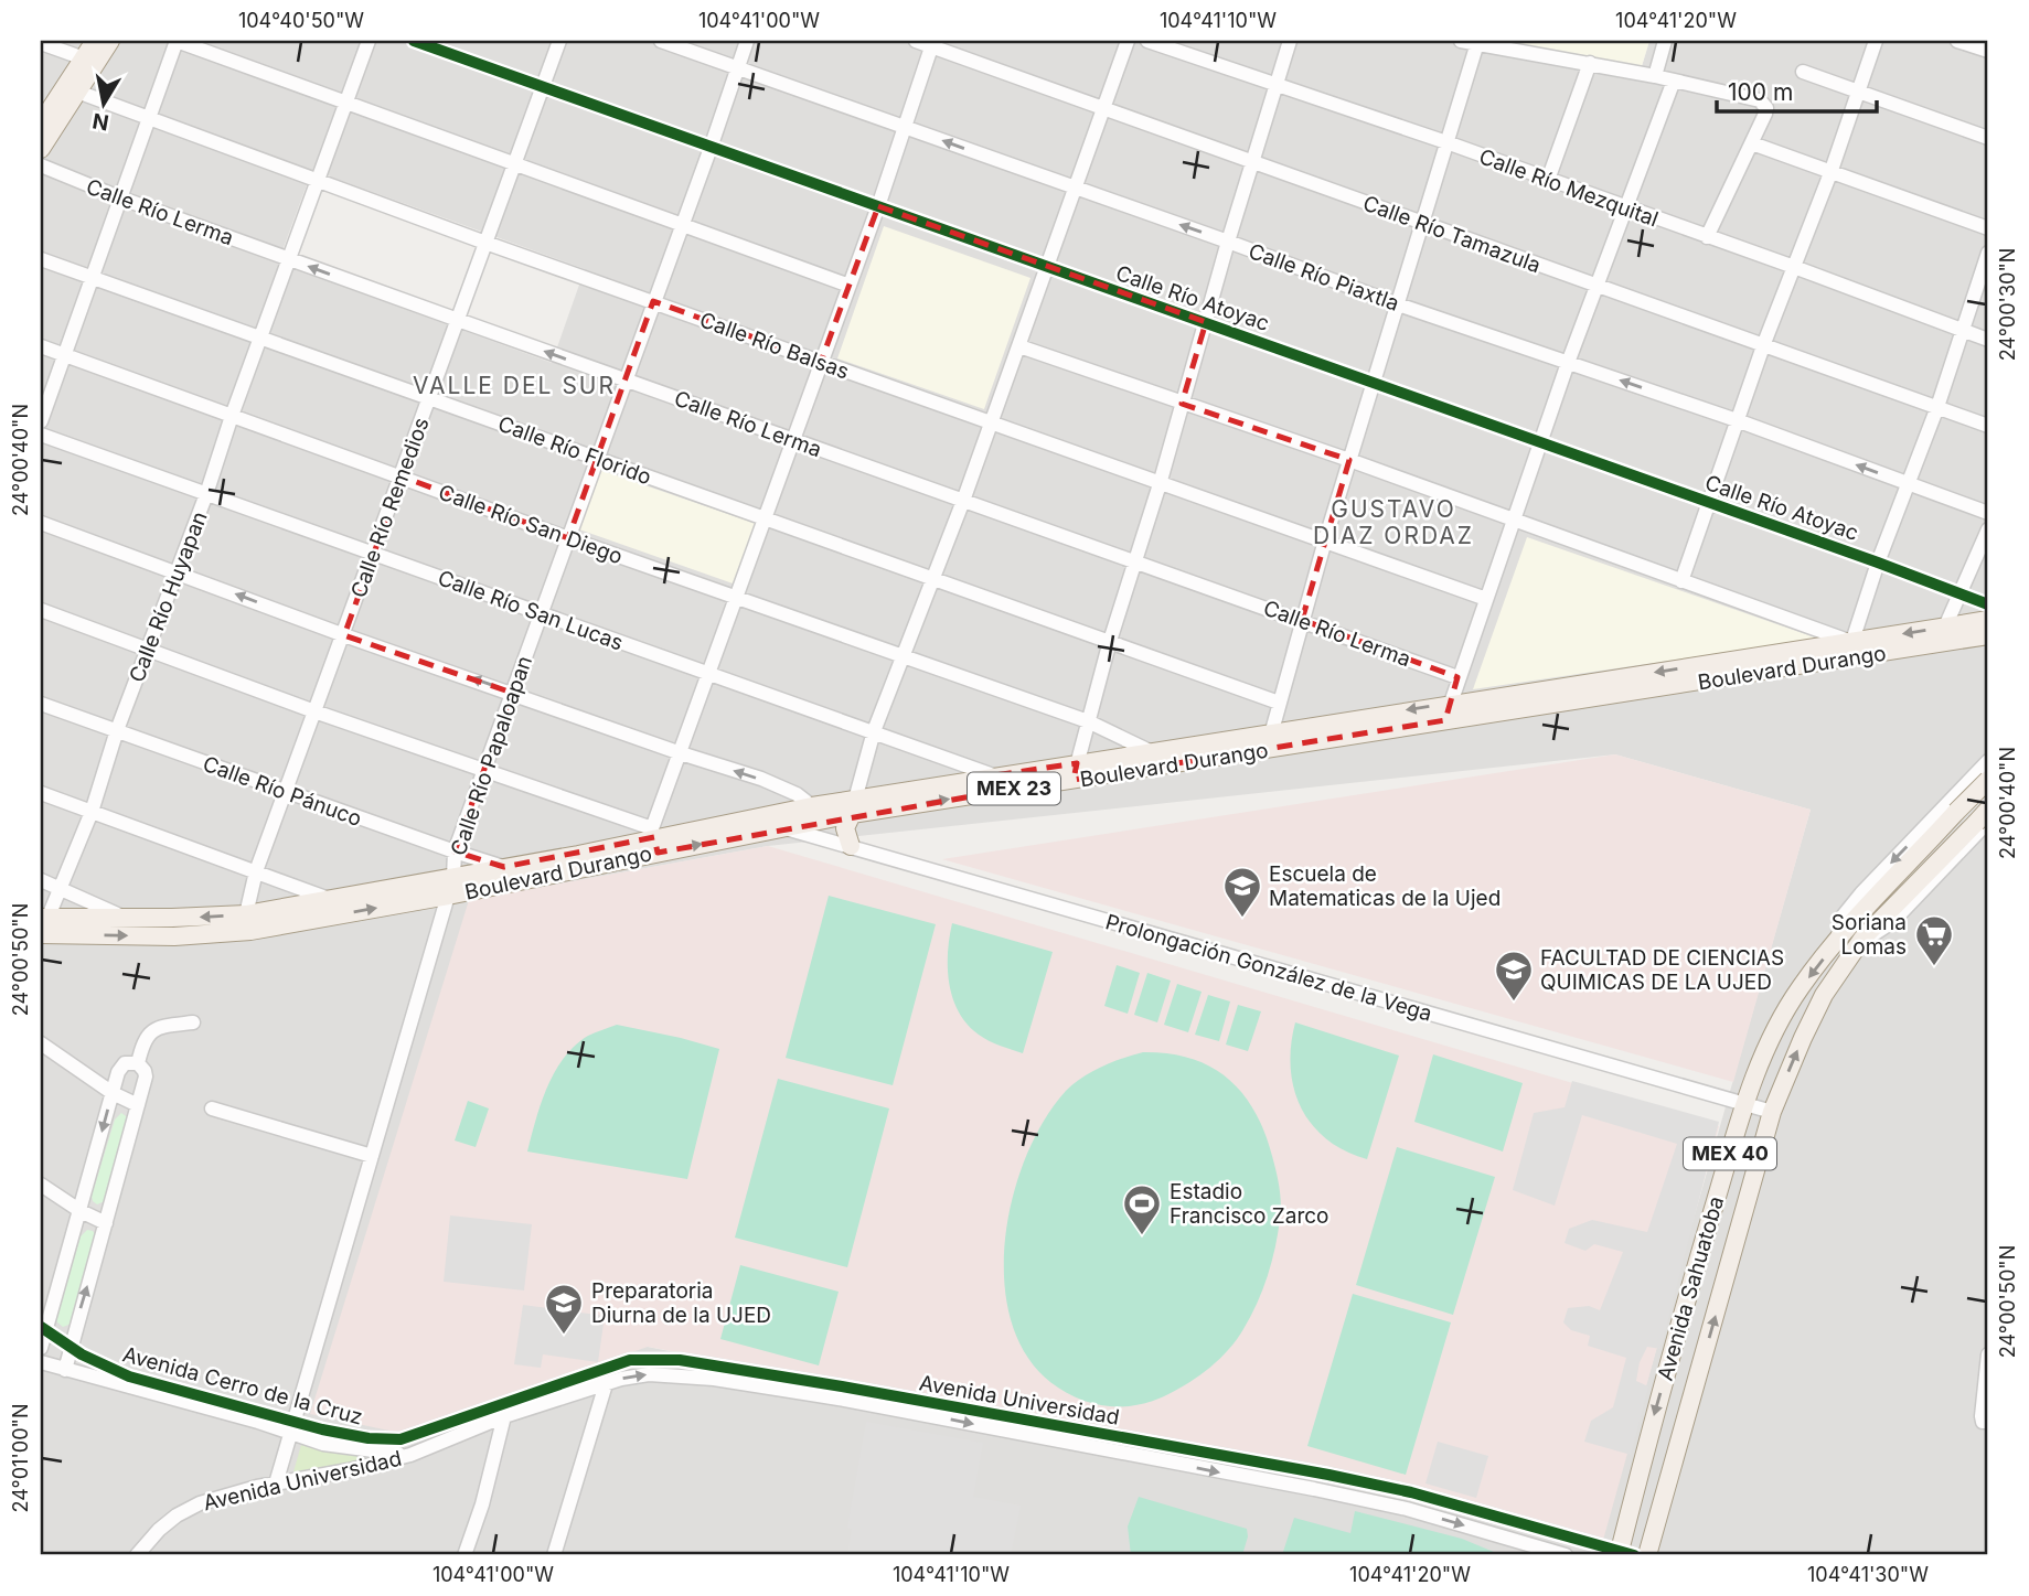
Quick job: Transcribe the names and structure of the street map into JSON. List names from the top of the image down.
{
  "streets": {
    "main road": [
      "Boulevard Durango",
      "MEX 23",
      "MEX 40",
      "Avenida Sahuatoba"
    ],
    "street": [
      "Calle Río Mezquital",
      "Calle Río Lerma",
      "Calle Río Tamazula",
      "Calle Río Piaxtla",
      "Calle Río Atoyac",
      "Calle Río Balsas",
      "Calle Río Florido",
      "Calle Río Remedios",
      "Calle Río San Diego",
      "Calle Río Huyapan",
      "Calle Río San Lucas",
      "Calle Río Papaloapan",
      "Calle Río Pánuco",
      "Prolongación González de la Vega",
      "Avenida Cerro de la Cruz",
      "Avenida Universidad"
    ]
  },
  "crossings": [
    ["Calle Río Lerma", "Calle Río Remedios"],
    ["Calle Río Lerma", "Calle Río Huyapan"],
    ["Calle Río Lerma", "Calle Río Papaloapan"],
    ["Calle Río Piaxtla", "Calle Río Papaloapan"],
    ["Calle Río Atoyac", "Calle Río Remedios"],
    ["Calle Río Atoyac", "Calle Río Papaloapan"],
    ["Calle Río Balsas", "Calle Río Remedios"],
    ["Calle Río Balsas", "Calle Río Huyapan"],
    ["Calle Río Balsas", "Calle Río Papaloapan"],
    ["Calle Río Florido", "Calle Río Remedios"],
    ["Calle Río Florido", "Calle Río Huyapan"],
    ["Calle Río Florido", "Calle Río Papaloapan"],
    ["Calle Río Remedios", "Calle Río San Diego"],
    ["Calle Río Remedios", "Calle Río San Lucas"],
    ["Calle Río Remedios", "Boulevard Durango"],
    ["Calle Río Remedios", "Calle Río Pánuco"],
    ["Calle Río San Diego", "Calle Río Huyapan"],
    ["Calle Río San Diego", "Boulevard Durango"],
    ["Calle Río San Diego", "Calle Río Papaloapan"],
    ["Calle Río Huyapan", "Calle Río San Lucas"],
    ["Calle Río Huyapan", "Boulevard Durango"],
    ["Calle Río Huyapan", "Calle Río Pánuco"],
    ["Calle Río San Lucas", "Boulevard Durango"],
    ["Calle Río San Lucas", "Calle Río Papaloapan"],
    ["Boulevard Durango", "Calle Río Papaloapan"],
    ["Boulevard Durango", "Calle Río Pánuco"],
    ["Boulevard Durango", "Prolongación González de la Vega"],
    ["Calle Río Papaloapan", "Calle Río Pánuco"],
    ["Calle Río Papaloapan", "Avenida Cerro de la Cruz"],
    ["Calle Río Papaloapan", "Avenida Universidad"],
    ["Prolongación González de la Vega", "Avenida Sahuatoba"],
    ["Avenida Sahuatoba", "Avenida Universidad"],
    ["Avenida Cerro de la Cruz", "Avenida Universidad"]
  ],
  "one_way": ["Calle Río Piaxtla"],
  "districts": ["VALLE DEL SUR", "GUSTAVO DIAZ ORDAZ"],
  "places": {
    "school or university": ["Escuela de Matematicas de la Ujed", "FACULTAD DE CIENCIAS QUIMICAS DE LA UJED", "Preparatoria Diurna de la UJED"],
    "supermarket": ["Soriana Lomas"],
    "sports": ["Estadio Francisco Zarco"]
  },
  "scale_bar": "100 m",
  "north": "bottom",
  "coordinates": [
    "104°40'50\"W",
    "104°41'00\"W",
    "104°41'10\"W",
    "104°41'20\"W",
    "24°00'30\"N",
    "24°00'40\"N",
    "24°00'50\"N",
    "24°01'00\"N",
    "104°41'30\"W"
  ]
}
